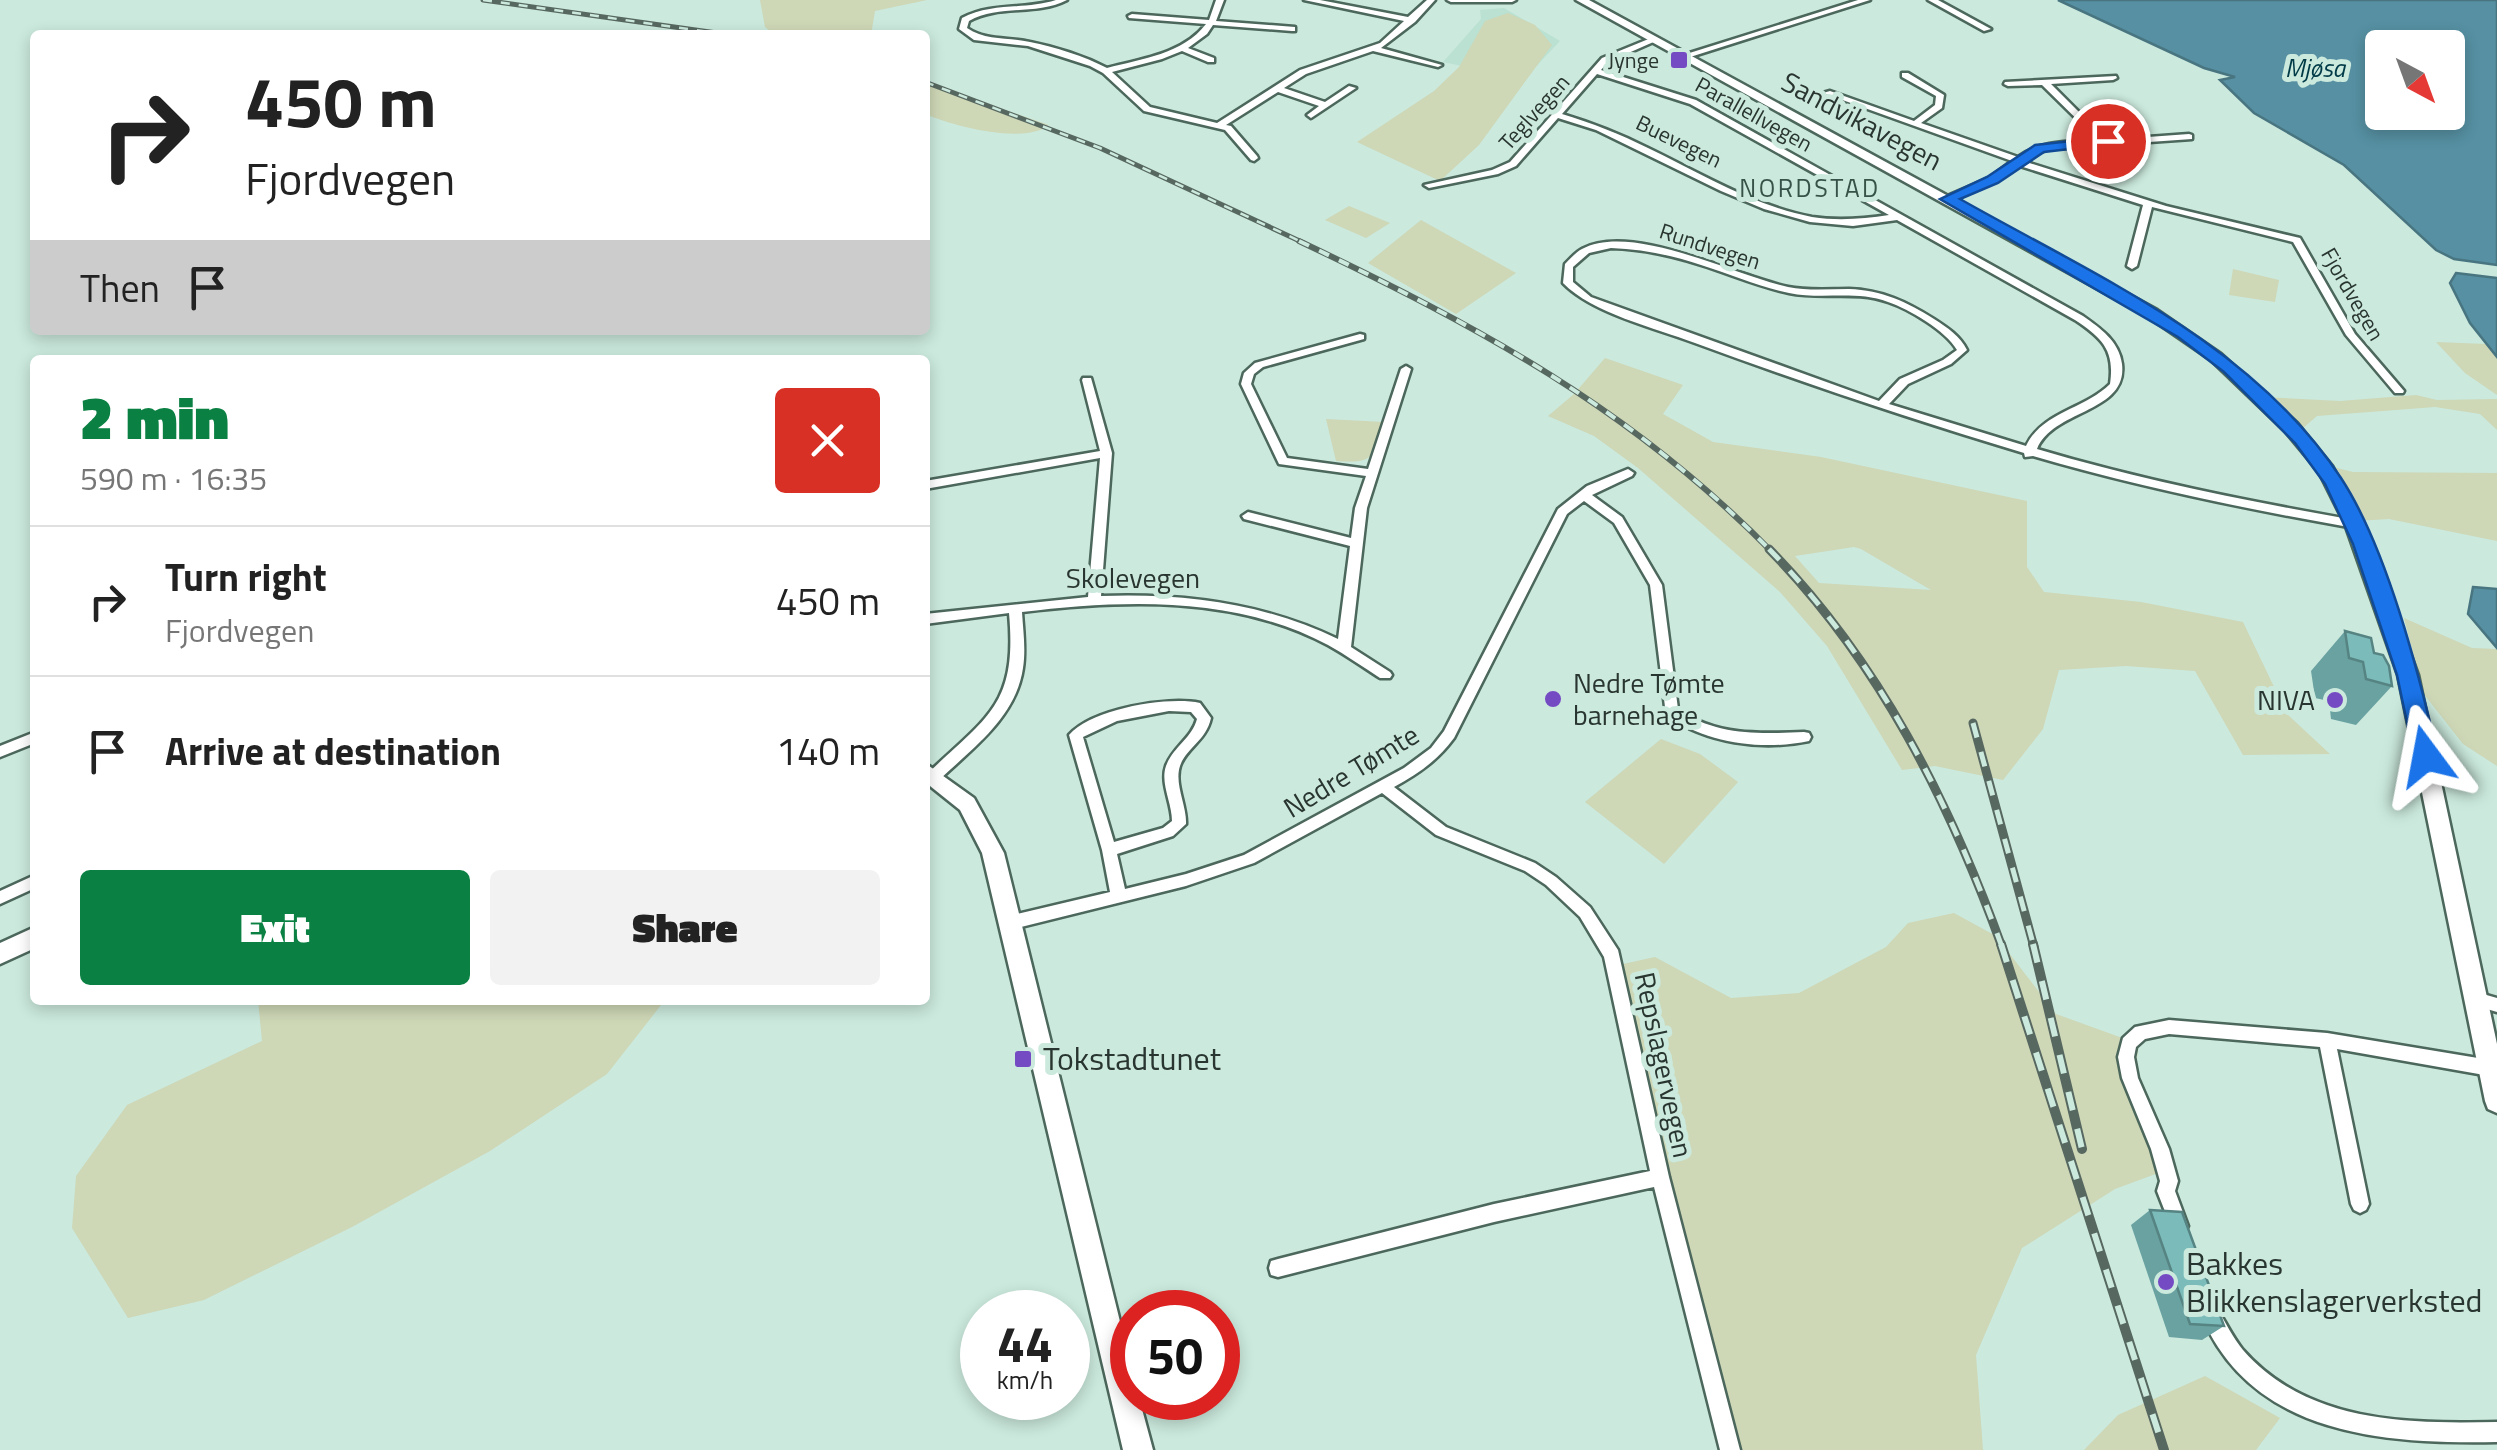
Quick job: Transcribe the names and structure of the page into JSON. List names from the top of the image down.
{
  "streets": {
    "main road": ["Sandvikavegen"],
    "street": [
      "Teglvegen",
      "Parallellvegen",
      "Buevegen",
      "Rundvegen",
      "Fjordvegen",
      "Skolevegen",
      "Nedre Tømte",
      "Repslagervegen"
    ]
  },
  "crossings": [
    ["Teglvegen", "Parallellvegen"],
    ["Teglvegen", "Sandvikavegen"],
    ["Teglvegen", "Buevegen"],
    ["Parallellvegen", "Buevegen"],
    ["Parallellvegen", "Rundvegen"],
    ["Sandvikavegen", "Rundvegen"],
    ["Nedre Tømte", "Repslagervegen"]
  ],
  "districts": ["NORDSTAD"],
  "water": ["Mjøsa"],
  "places": {
    "transit": ["Jynge", "Tokstadtunet"],
    "other": ["Nedre Tømte barnehage", "NIVA", "Bakkes Blikkenslagerverksted"]
  },
  "north": "bottom right",
  "page": {
    "turn": ["450 m", "Fjordvegen"],
    "then": "Then",
    "heading": ["2 min", "590 m · 16:35"],
    "list": [
      {
        "name": "Turn right",
        "note": "Fjordvegen",
        "value": "450 m"
      },
      {
        "name": "Arrive at destination",
        "value": "140 m"
      }
    ],
    "buttons": ["Exit", "Share"],
    "speed": "44 km/h",
    "limit": "50"
  }
}
